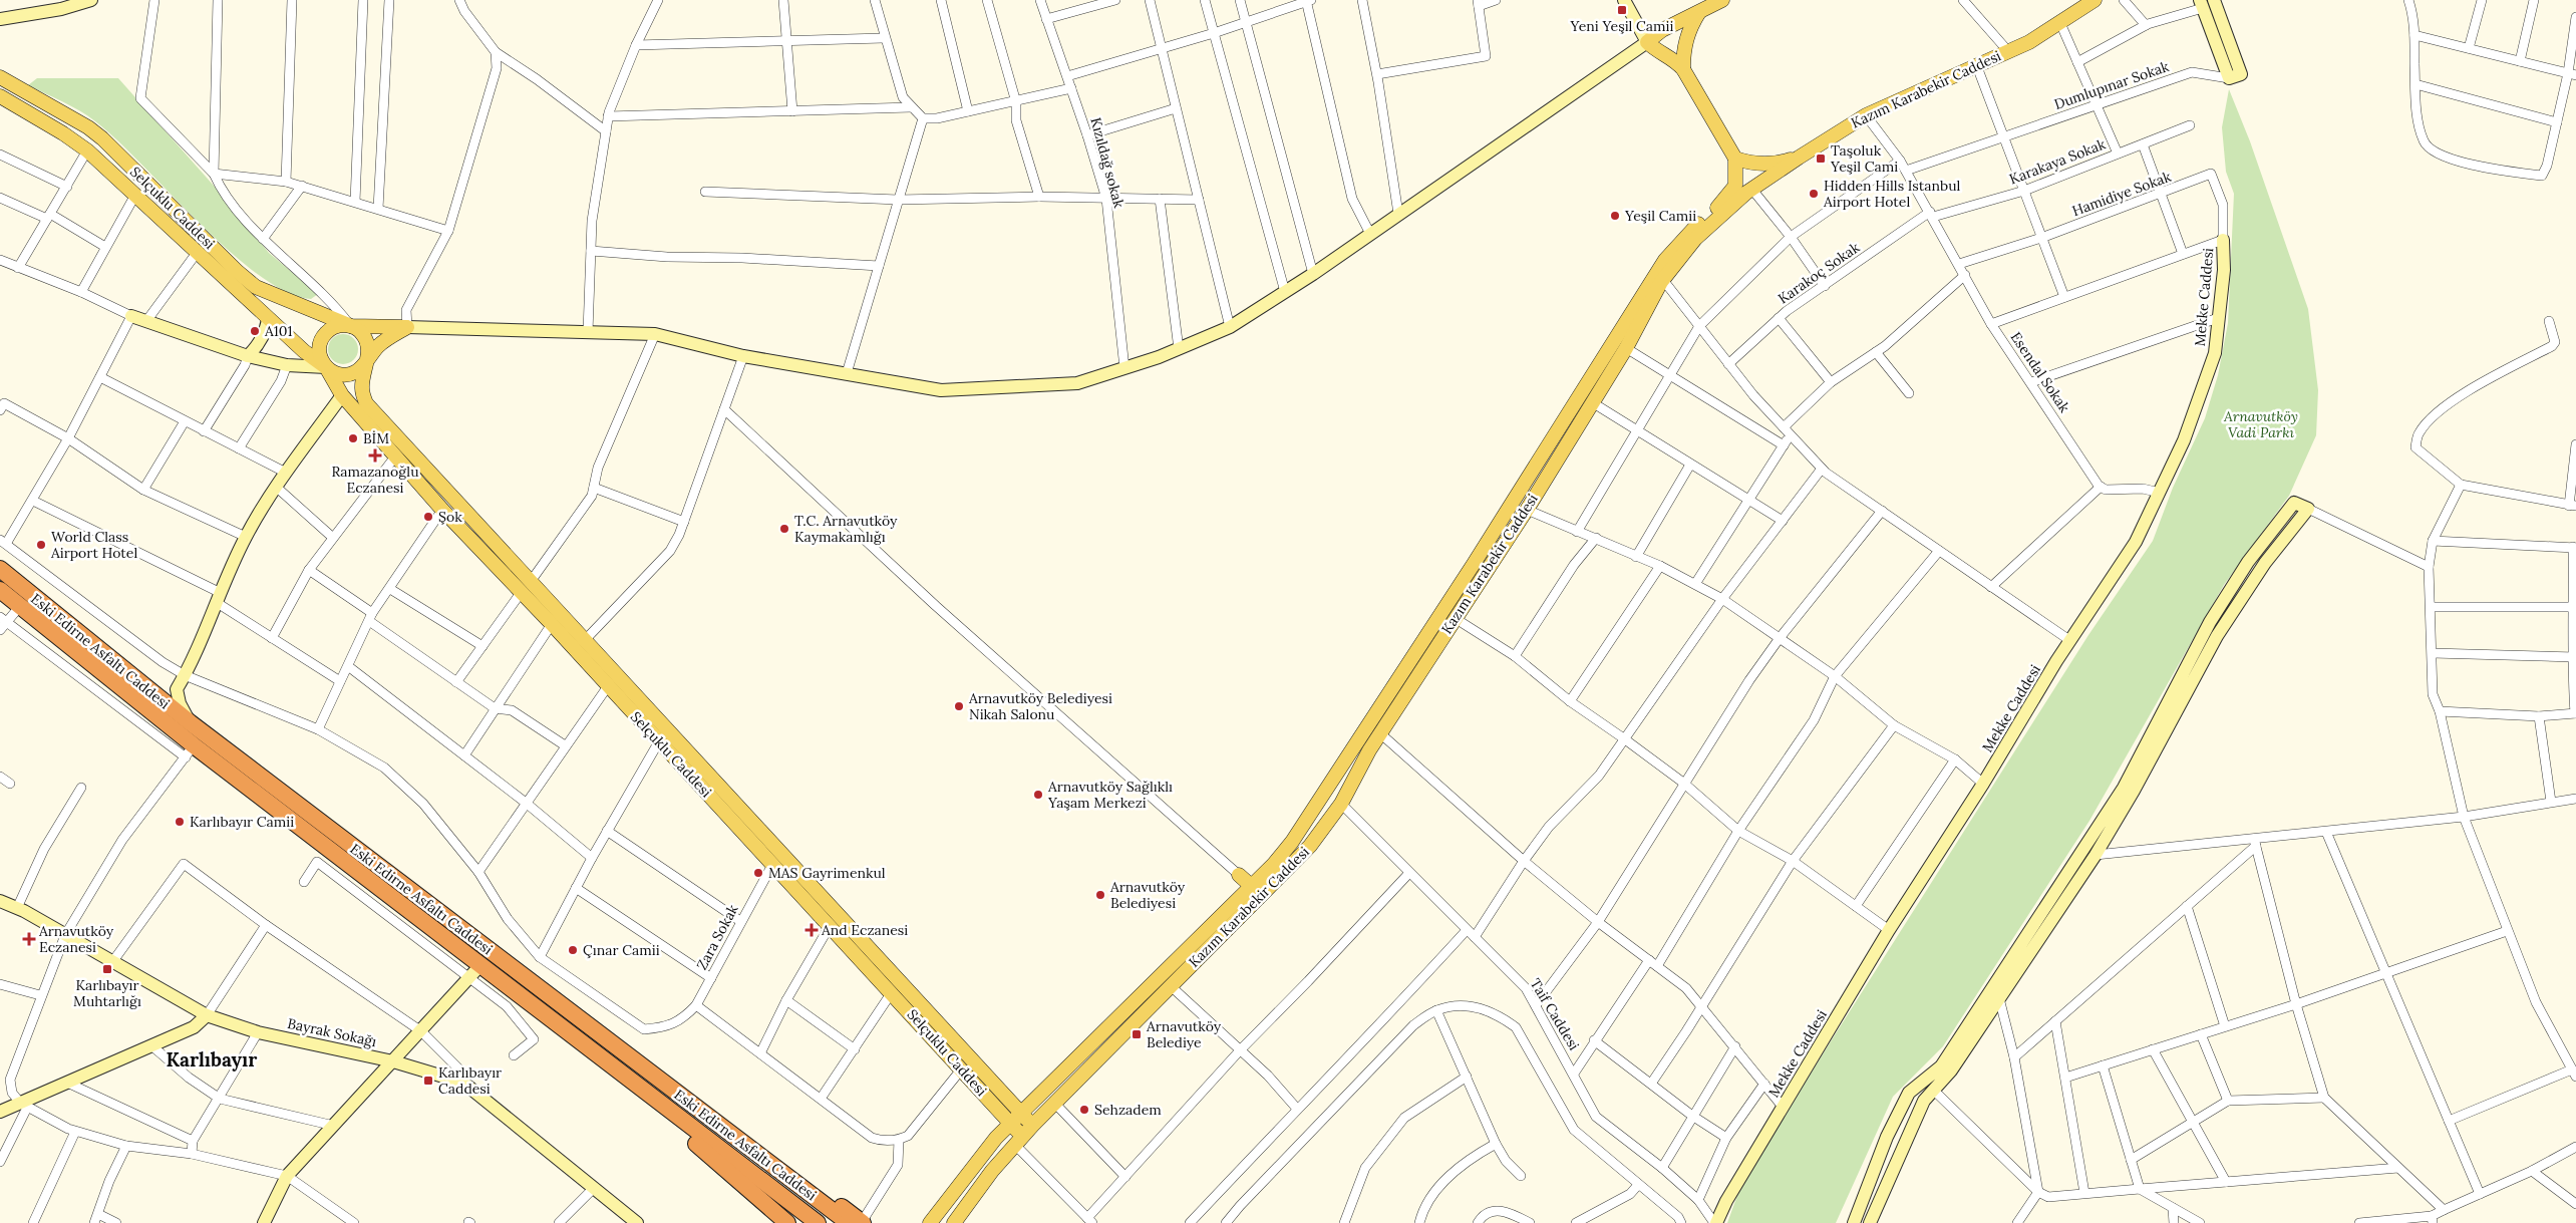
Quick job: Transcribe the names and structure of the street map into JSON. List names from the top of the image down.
{
  "streets": {
    "highway": ["Eski Edirne Asfaltı Caddesi"],
    "main road": [
      "Kazım Karabekir Caddesi",
      "Selçuklu Caddesi",
      "Mekke Caddesi",
      "Bayrak Sokağı"
    ],
    "street": [
      "Dumlupınar Sokak",
      "Karakaya Sokak",
      "Kızıldağ sokak",
      "Hamidiye Sokak",
      "Karakoç Sokak",
      "Esendal Sokak",
      "Zara Sokak",
      "Taif Caddesi"
    ]
  },
  "crossings": [
    ["Dumlupınar Sokak", "Esendal Sokak"],
    ["Kazım Karabekir Caddesi", "Selçuklu Caddesi"],
    ["Kazım Karabekir Caddesi", "Esendal Sokak"],
    ["Kazım Karabekir Caddesi", "Taif Caddesi"],
    ["Karakaya Sokak", "Karakoç Sokak"],
    ["Karakaya Sokak", "Esendal Sokak"],
    ["Hamidiye Sokak", "Mekke Caddesi"],
    ["Hamidiye Sokak", "Esendal Sokak"],
    ["Selçuklu Caddesi", "Zara Sokak"],
    ["Karakoç Sokak", "Esendal Sokak"],
    ["Mekke Caddesi", "Taif Caddesi"]
  ],
  "districts": ["Karlıbayır"],
  "parks": ["Arnavutköy Vadi Parkı"],
  "places": {
    "transit": [
      "Yeni Yeşil Camii",
      "Taşoluk Yeşil Cami",
      "Karlıbayır Muhtarlığı",
      "Arnavutköy Belediye",
      "Karlıbayır Caddesi"
    ],
    "other": [
      "Hidden Hills Istanbul Airport Hotel",
      "Yeşil Camii",
      "A101",
      "BİM",
      "Şok",
      "T.C. Arnavutköy Kaymakamlığı",
      "World Class Airport Hotel",
      "Arnavutköy Belediyesi Nikah Salonu",
      "Arnavutköy Sağlıklı Yaşam Merkezi",
      "Karlıbayır Camii",
      "MAS Gayrimenkul",
      "Arnavutköy Belediyesi",
      "Çınar Camii",
      "Sehzadem"
    ],
    "health": ["Ramazanoğlu Eczanesi", "And Eczanesi", "Arnavutköy Eczanesi"]
  }
}
